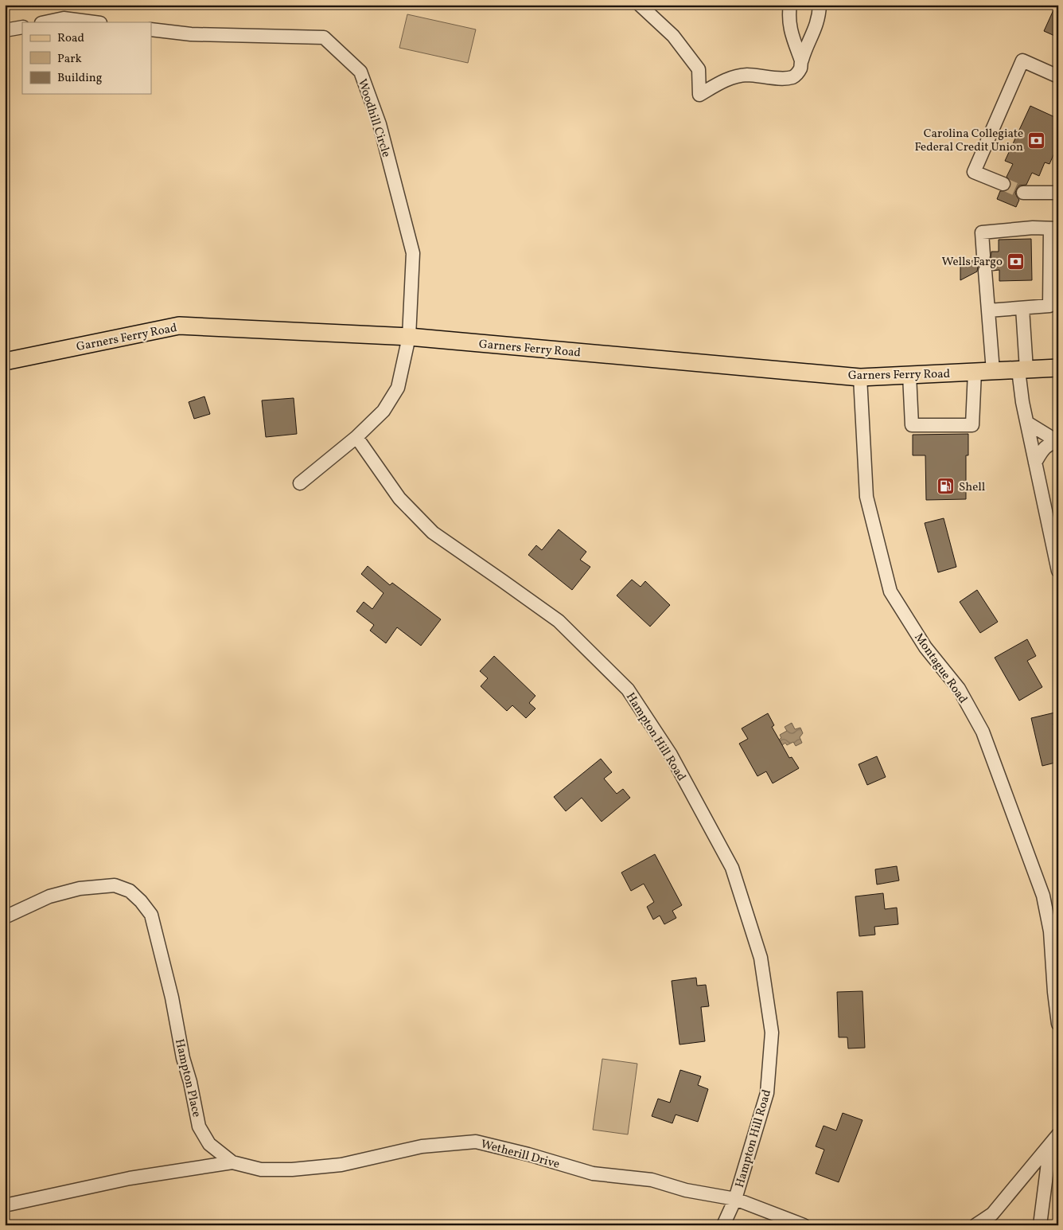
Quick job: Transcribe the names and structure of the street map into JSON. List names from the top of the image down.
{
  "streets": {
    "main road": ["Garners Ferry Road"],
    "street": [
      "Woodhill Circle",
      "Montague Road",
      "Hampton Hill Road",
      "Hampton Place",
      "Wetherill Drive"
    ]
  },
  "crossings": [
    ["Woodhill Circle", "Garners Ferry Road"],
    ["Garners Ferry Road", "Montague Road"],
    ["Hampton Hill Road", "Wetherill Drive"],
    ["Hampton Place", "Wetherill Drive"]
  ],
  "places": {
    "bank": ["Carolina Collegiate Federal Credit Union", "Wells Fargo"],
    "fuel station": ["Shell"]
  },
  "legend": ["Road", "Park", "Building"]
}
